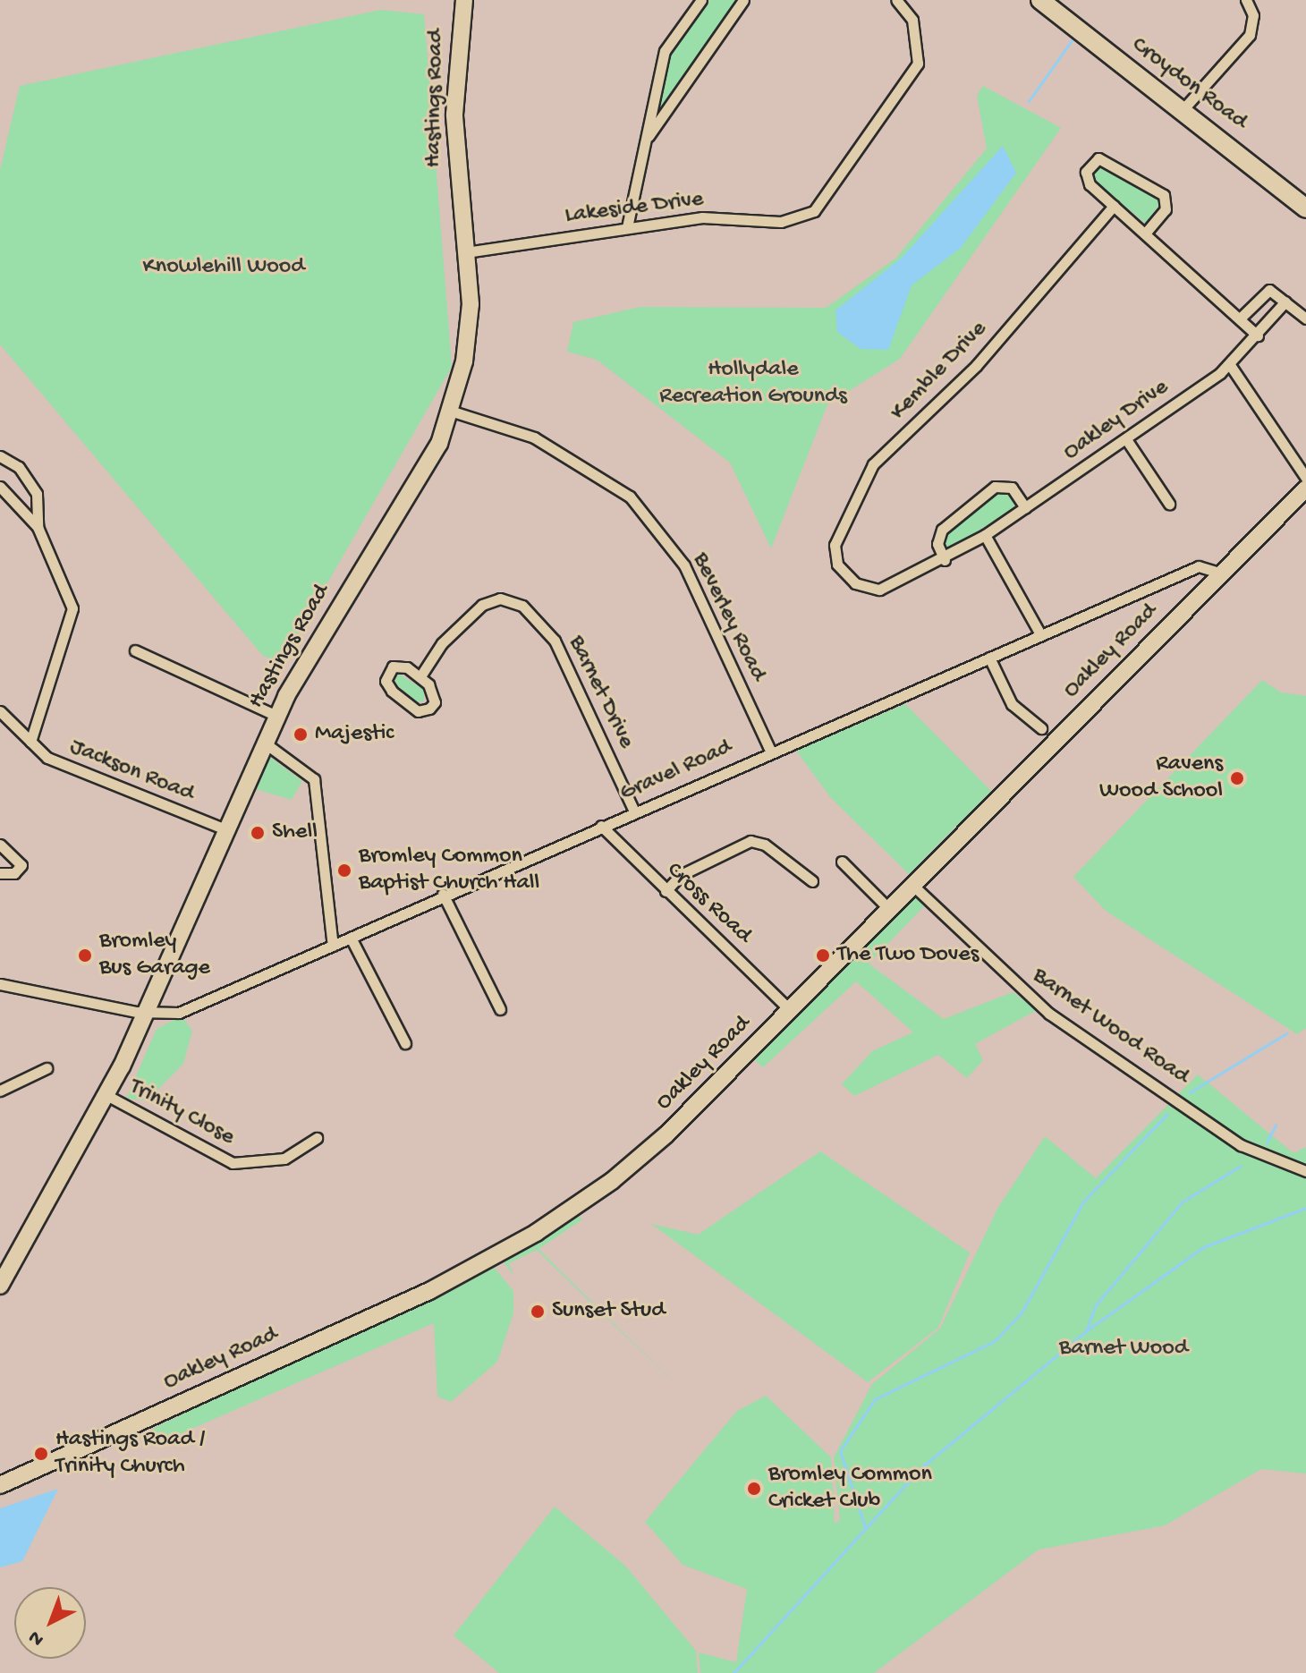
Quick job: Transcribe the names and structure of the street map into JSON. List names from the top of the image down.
{
  "streets": {
    "highway": ["Croydon Road"],
    "main road": ["Hastings Road", "Oakley Road"],
    "street": [
      "Lakeside Drive",
      "Kemble Drive",
      "Oakley Drive",
      "Beverley Road",
      "Barnet Drive",
      "Jackson Road",
      "Gravel Road",
      "Cross Road",
      "Barnet Wood Road",
      "Trinity Close"
    ]
  },
  "crossings": [
    ["Hastings Road", "Lakeside Drive"],
    ["Hastings Road", "Beverley Road"],
    ["Hastings Road", "Jackson Road"],
    ["Hastings Road", "Gravel Road"],
    ["Hastings Road", "Trinity Close"],
    ["Kemble Drive", "Oakley Drive"],
    ["Beverley Road", "Gravel Road"],
    ["Oakley Road", "Gravel Road"],
    ["Oakley Road", "Cross Road"],
    ["Oakley Road", "Barnet Wood Road"],
    ["Barnet Drive", "Gravel Road"],
    ["Gravel Road", "Cross Road"]
  ],
  "parks": ["Knowlehill Wood", "Hollydale Recreation Grounds", "Barnet Wood"],
  "places": [
    "Majestic",
    "Ravens Wood School",
    "Shell",
    "Bromley Common Baptist Church Hall",
    "Bromley Bus Garage",
    "The Two Doves",
    "Sunset Stud",
    "Hastings Road / Trinity Church",
    "Bromley Common Cricket Club"
  ],
  "north": "bottom left"
}
